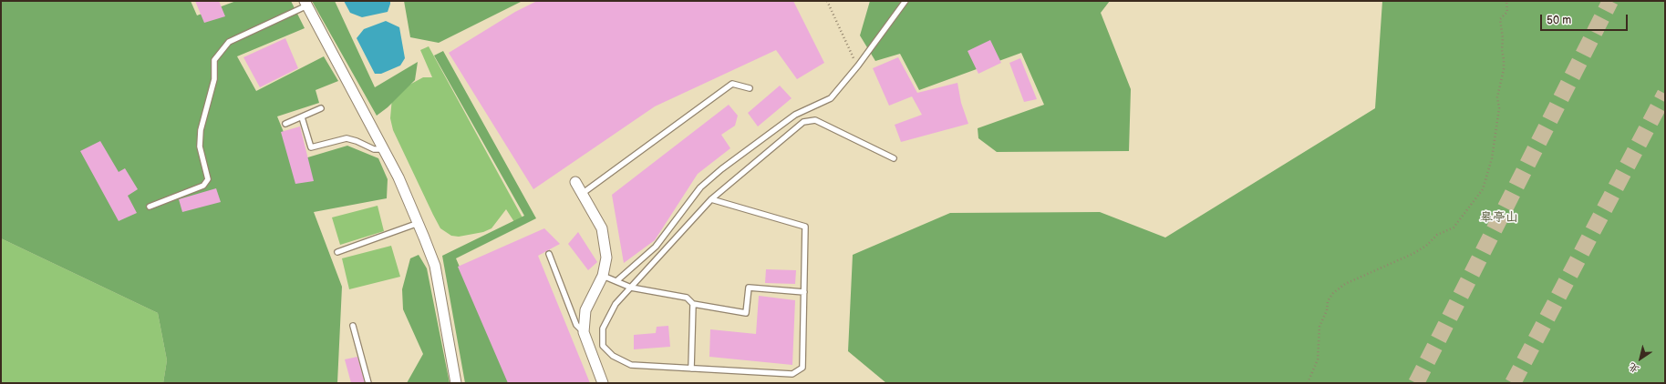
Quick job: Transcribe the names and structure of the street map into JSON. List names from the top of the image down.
{
  "parks": ["皋亭山"],
  "scale_bar": "50 m",
  "north": "bottom left"
}
